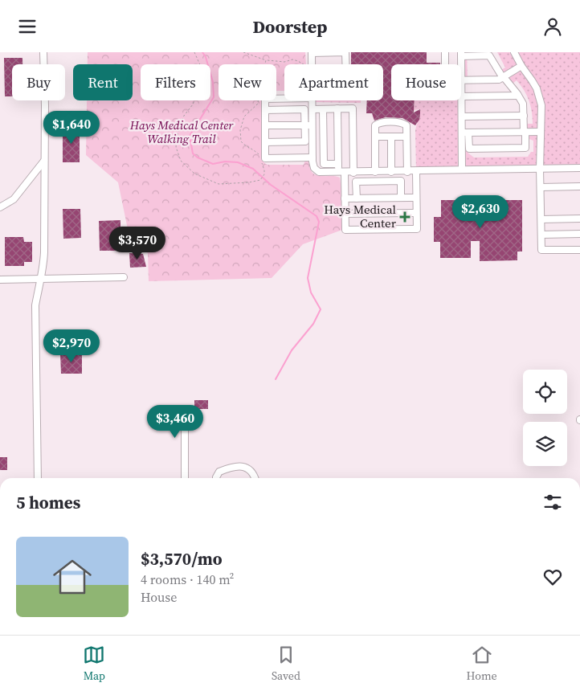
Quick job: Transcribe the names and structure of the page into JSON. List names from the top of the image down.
{
  "parks": ["Hays Medical Center Walking Trail"],
  "places": {
    "health": ["Hays Medical Center"]
  },
  "page": {
    "header": "Doorstep",
    "chip": [
      "Buy",
      "Rent",
      "Filters",
      "New",
      "Apartment",
      "House"
    ],
    "price": [
      "$1,640",
      "$2,630",
      "$3,570",
      "$2,970",
      "$3,460"
    ],
    "heading": "5 homes",
    "list": [
      {
        "name": "$3,570/mo",
        "note": "4 rooms · 140 m² · House"
      }
    ],
    "tabs": ["Map", "Saved", "Home"]
  }
}
